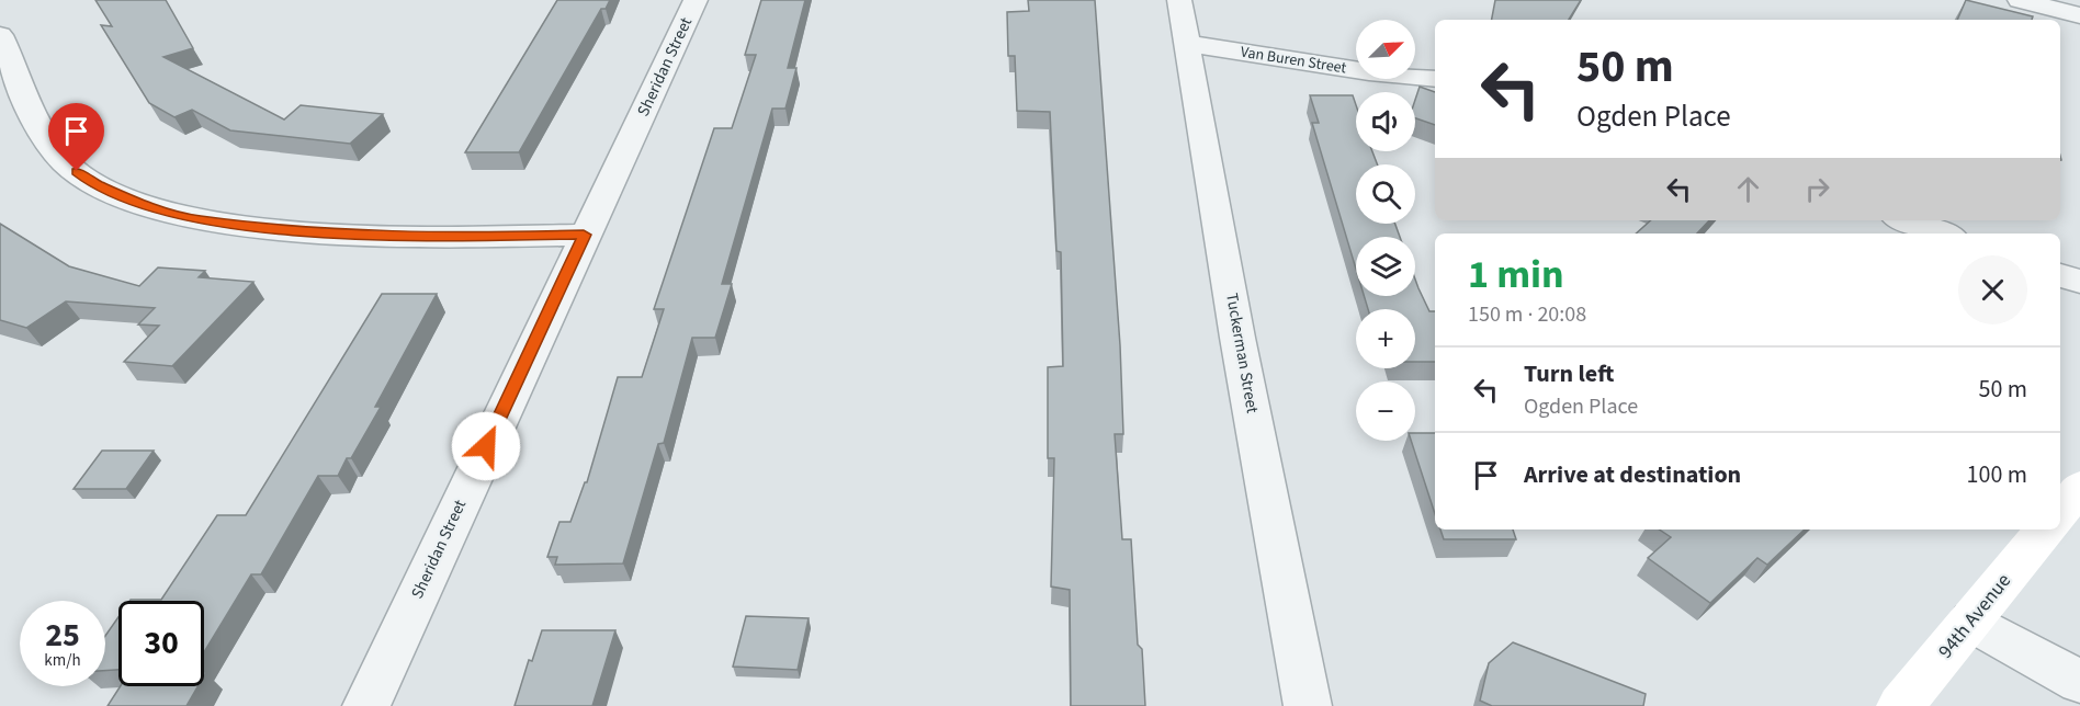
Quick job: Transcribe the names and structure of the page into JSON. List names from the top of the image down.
{
  "streets": {
    "street": [
      "Van Buren Street",
      "Sheridan Street",
      "Tuckerman Street",
      "94th Avenue"
    ]
  },
  "crossings": [
    ["Van Buren Street", "Tuckerman Street"]
  ],
  "north": "top right",
  "page": {
    "map_buttons": ["+", "−"],
    "turn": ["50 m", "Ogden Place"],
    "heading": ["1 min", "150 m · 20:08"],
    "list": [
      {
        "name": "Turn left",
        "note": "Ogden Place",
        "value": "50 m"
      },
      {
        "name": "Arrive at destination",
        "value": "100 m"
      }
    ],
    "speed": "25 km/h",
    "limit": "30"
  }
}
